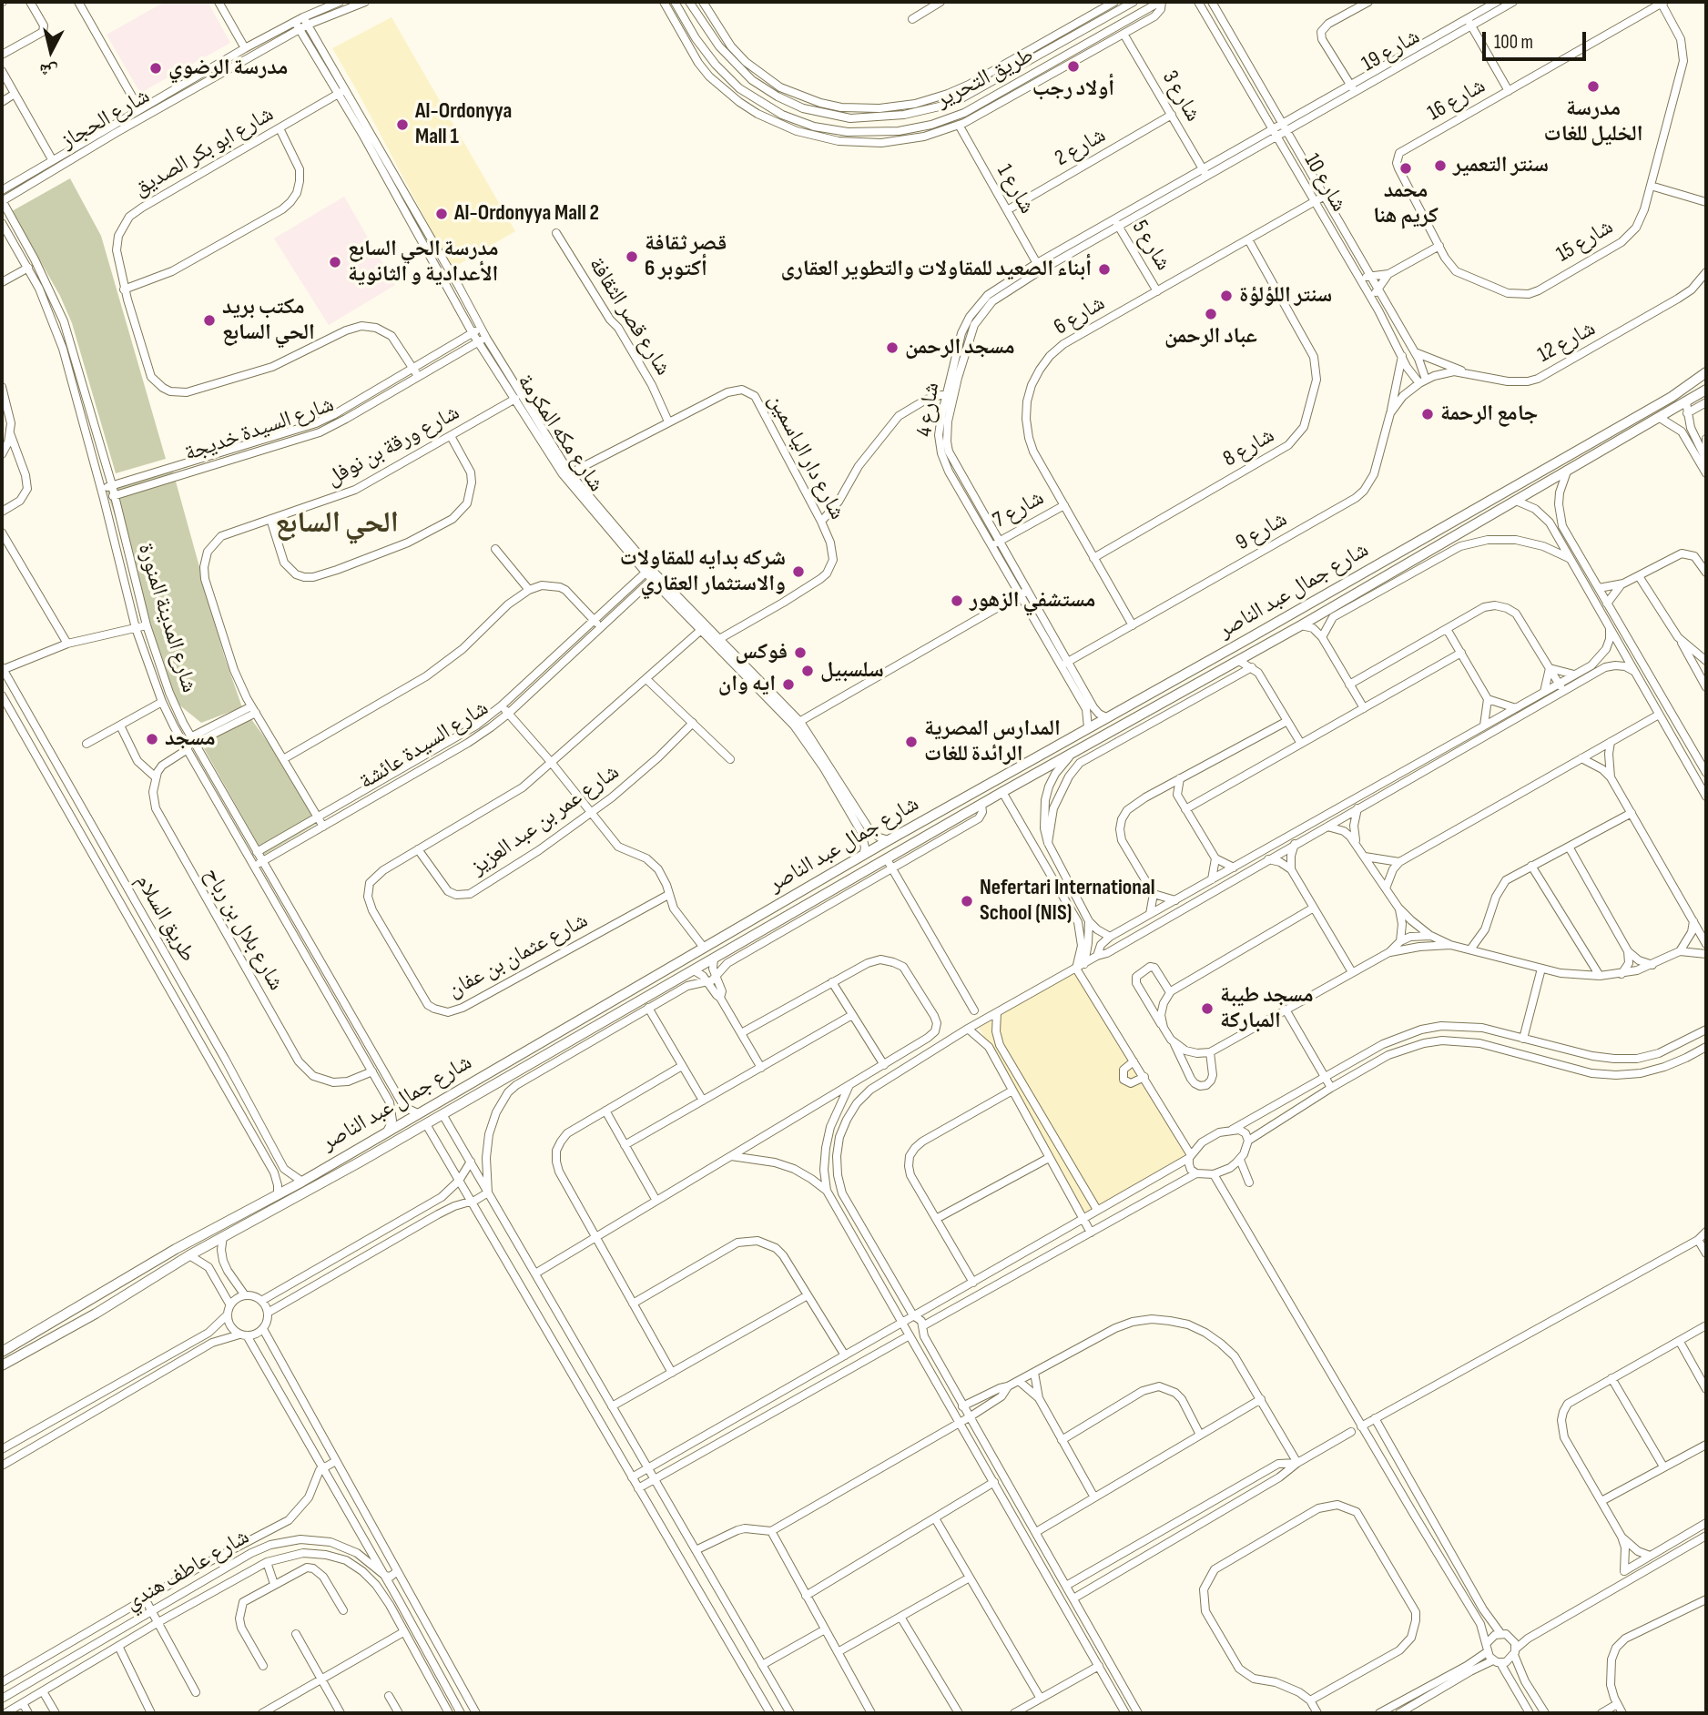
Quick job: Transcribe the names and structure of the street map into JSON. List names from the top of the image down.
{
  "streets": {
    "main road": ["شارع جمال عبد الناصر"],
    "street": [
      "شارع 19",
      "طريق التحرير",
      "شارع 3",
      "شارع 16",
      "شارع الحجاز",
      "شارع 2",
      "شارع ابو بكر الصديق",
      "شارع 10",
      "شارع 1",
      "شارع 15",
      "شارع 5",
      "شارع 6",
      "شارع قصر الثقافة",
      "شارع 12",
      "شارع 4",
      "شارع السيدة خديجة",
      "شارع مكه المكرمة",
      "شارع ورقة بن نوفل",
      "شارع 8",
      "شارع دار الياسمين",
      "شارع 7",
      "شارع 9",
      "شارع المدينة المنورة",
      "شارع السيدة عائشة",
      "شارع عمر بن عبد العزيز",
      "طريق السلام",
      "شارع بلال بن رباح",
      "شارع عثمان بن عفان",
      "شارع عاطف هندي"
    ]
  },
  "crossings": [
    ["شارع 19", "شارع 10"],
    ["شارع 19", "شارع 4"],
    ["شارع 3", "شارع 2"],
    ["شارع 3", "شارع 4"],
    ["شارع 16", "شارع 15"],
    ["شارع الحجاز", "شارع مكه المكرمة"],
    ["شارع الحجاز", "شارع المدينة المنورة"],
    ["شارع 2", "شارع 1"],
    ["شارع ابو بكر الصديق", "شارع السيدة خديجة"],
    ["شارع ابو بكر الصديق", "شارع مكه المكرمة"],
    ["شارع 10", "شارع 6"],
    ["شارع 10", "شارع 12"],
    ["شارع 10", "شارع 4"],
    ["شارع 10", "شارع 9"],
    ["شارع 1", "شارع 4"],
    ["شارع 5", "شارع 6"],
    ["شارع 5", "شارع 4"],
    ["شارع 6", "شارع 8"],
    ["شارع 6", "شارع 7"],
    ["شارع 6", "شارع 9"],
    ["شارع قصر الثقافة", "شارع دار الياسمين"],
    ["شارع 12", "شارع 9"],
    ["شارع 4", "شارع 7"],
    ["شارع 4", "شارع 9"],
    ["شارع 4", "شارع جمال عبد الناصر"],
    ["شارع السيدة خديجة", "شارع مكه المكرمة"],
    ["شارع السيدة خديجة", "شارع المدينة المنورة"],
    ["شارع مكه المكرمة", "شارع ورقة بن نوفل"],
    ["شارع مكه المكرمة", "شارع دار الياسمين"],
    ["شارع مكه المكرمة", "شارع جمال عبد الناصر"],
    ["شارع مكه المكرمة", "شارع السيدة عائشة"],
    ["شارع مكه المكرمة", "شارع عثمان بن عفان"],
    ["شارع ورقة بن نوفل", "شارع السيدة عائشة"],
    ["شارع جمال عبد الناصر", "شارع المدينة المنورة"],
    ["شارع جمال عبد الناصر", "طريق السلام"],
    ["شارع المدينة المنورة", "شارع السيدة عائشة"],
    ["شارع المدينة المنورة", "شارع بلال بن رباح"],
    ["شارع عمر بن عبد العزيز", "شارع عثمان بن عفان"]
  ],
  "districts": ["الحي السابع"],
  "places": [
    "أولاد رجب",
    "مدرسة الرضوي",
    "مدرسة الخليل للغات",
    "Al-Ordonyya Mall 1",
    "سنتر التعمير",
    "محمد كريم هنا",
    "Al-Ordonyya Mall 2",
    "قصر ثقافة 6 أكتوبر",
    "مدرسة الحي السابع الأعدادية و الثانوية",
    "أبناء الصعيد للمقاولات والتطوير العقارى",
    "سنتر اللؤلؤة",
    "عباد الرحمن",
    "مكتب بريد الحي السابع",
    "مسجد الرحمن",
    "جامع الرحمة",
    "شركه بدايه للمقاولات والاستثمار العقاري",
    "مستشفي الزهور",
    "فوكس",
    "سلسبيل",
    "ايه وان",
    "مسجد",
    "المدارس المصرية الرائدة للغات",
    "Nefertari International School (NIS)",
    "مسجد طيبة المباركة"
  ],
  "scale_bar": "100 m",
  "north": "bottom"
}
